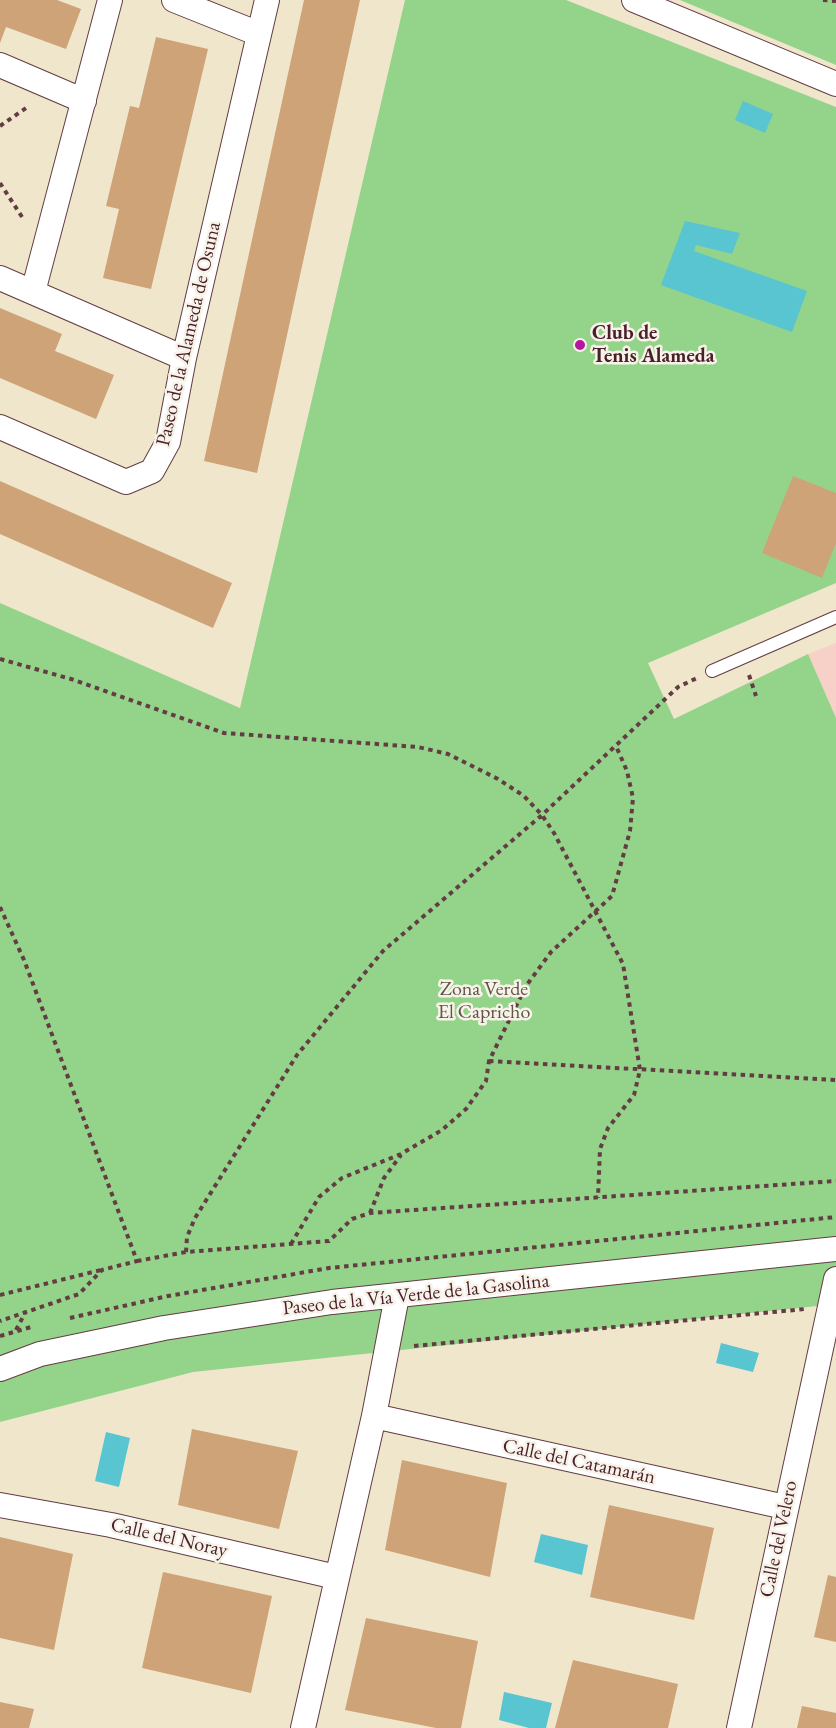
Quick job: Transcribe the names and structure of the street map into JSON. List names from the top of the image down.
{
  "streets": {
    "street": [
      "Paseo de la Alameda de Osuna",
      "Paseo de la Vía Verde de la Gasolina",
      "Calle del Catamarán",
      "Calle del Noray",
      "Calle del Velero"
    ]
  },
  "crossings": [
    ["Calle del Catamarán", "Calle del Velero"]
  ],
  "parks": ["Zona Verde El Capricho"],
  "places": ["Club de Tenis Alameda"]
}
